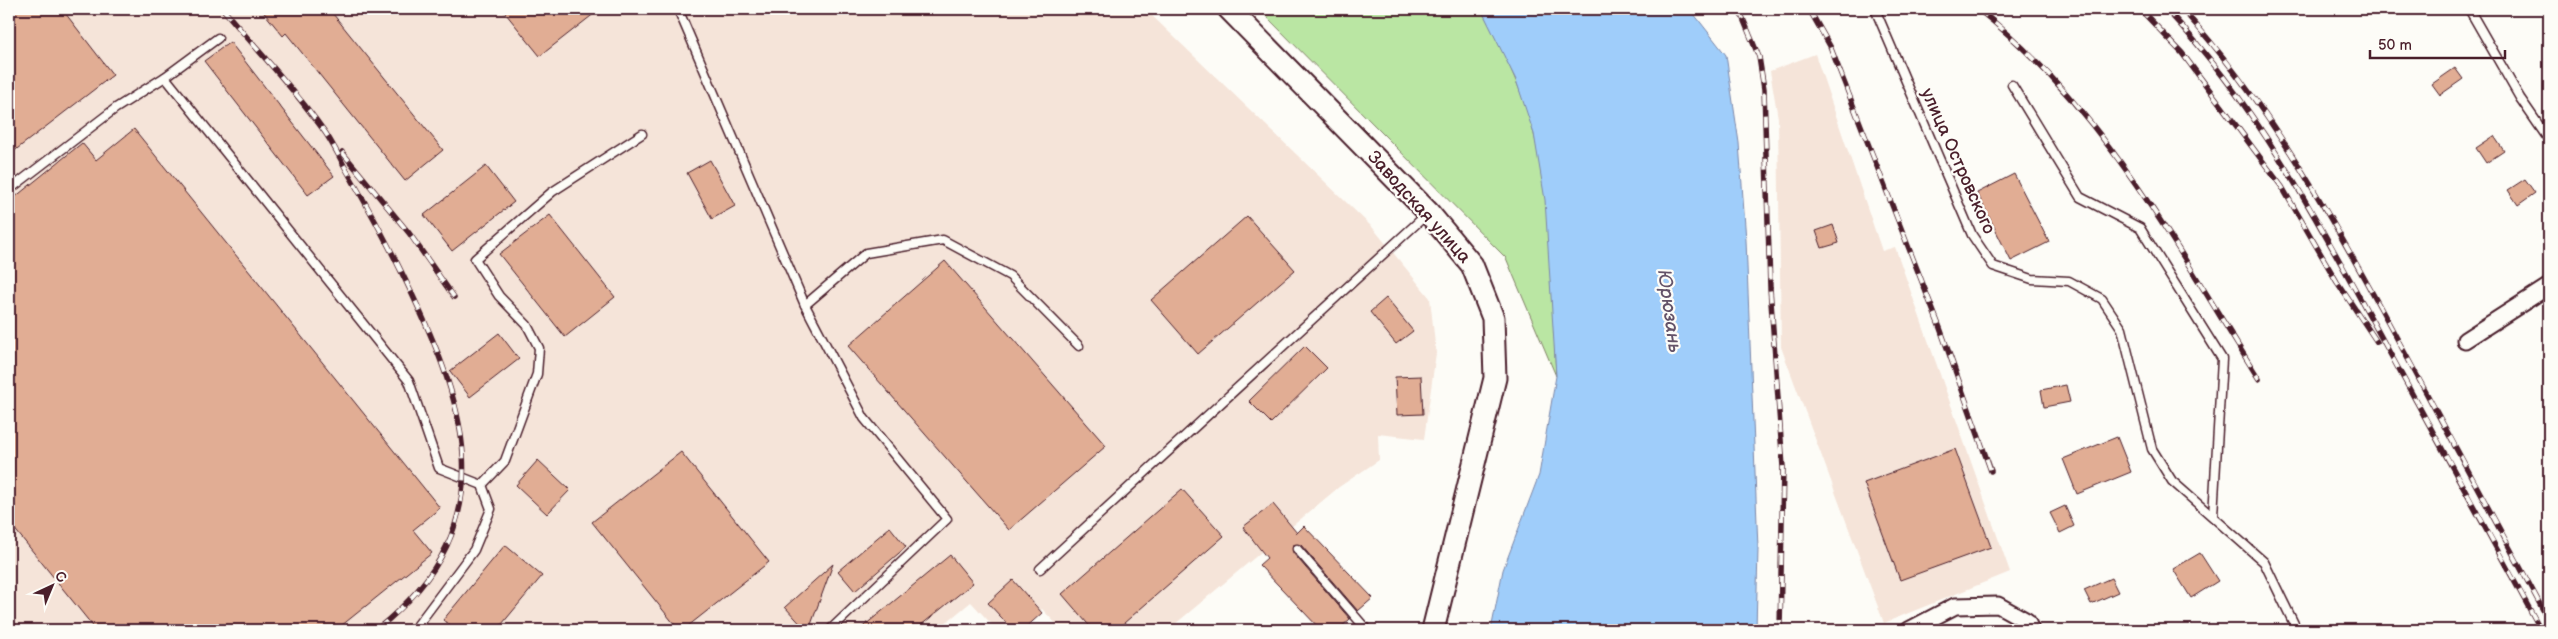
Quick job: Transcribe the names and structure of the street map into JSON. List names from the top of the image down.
{
  "streets": {
    "street": ["Заводская улица"],
    "lane": ["улица Островского"]
  },
  "water": ["Юрюзань"],
  "scale_bar": "50 m",
  "north": "top right"
}
